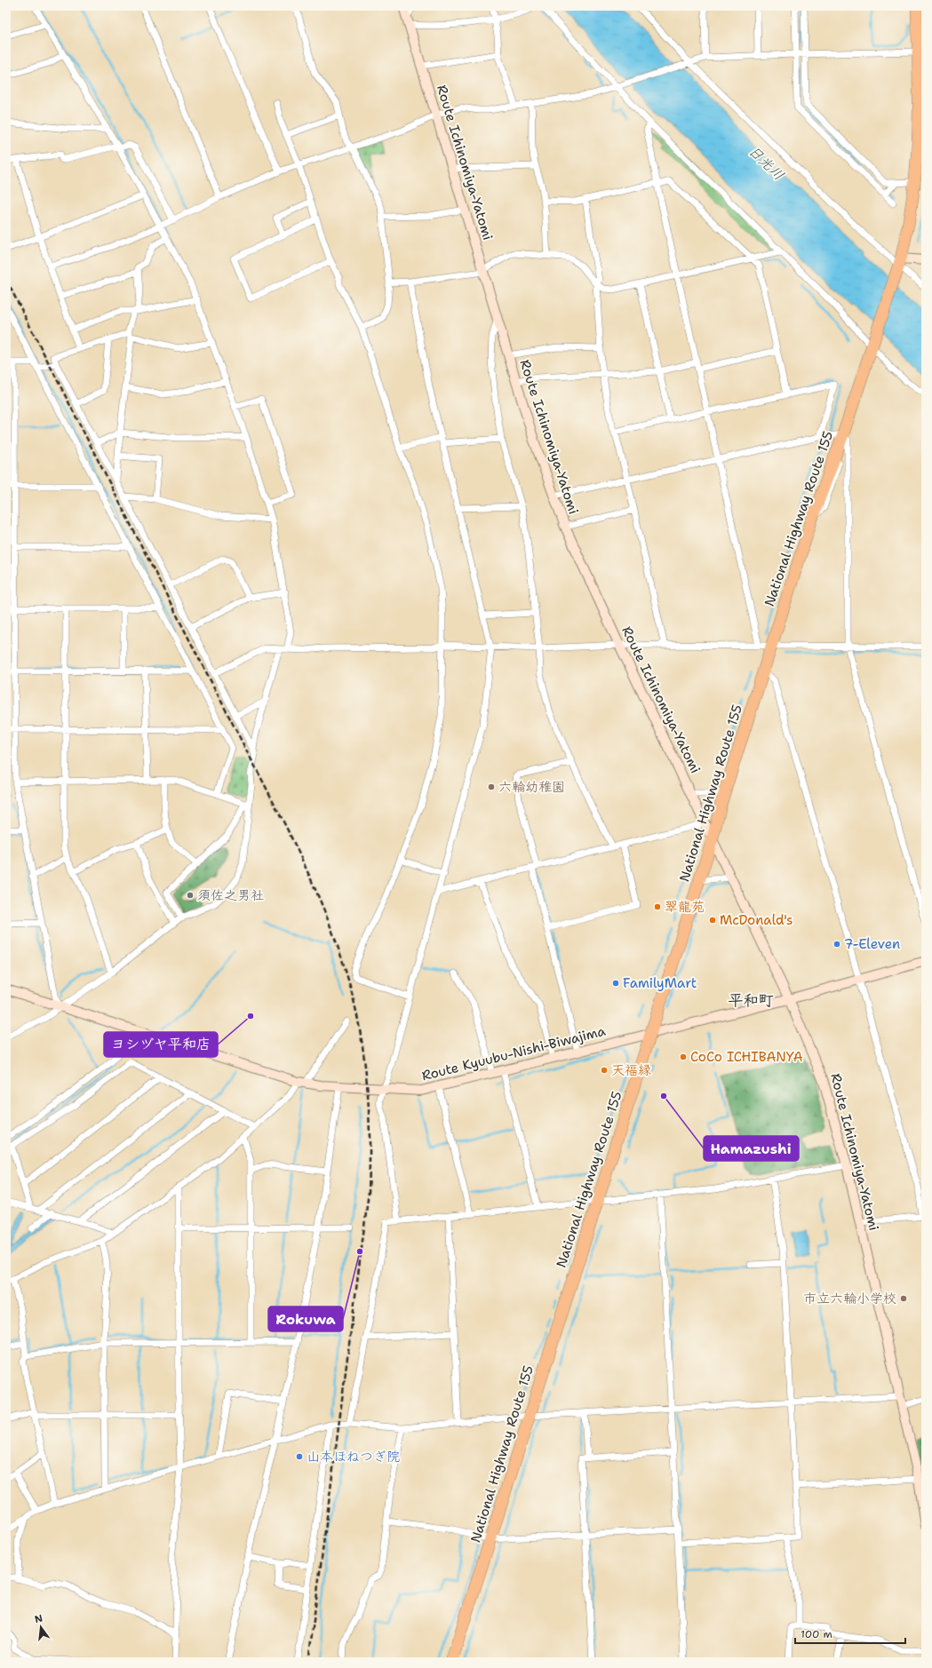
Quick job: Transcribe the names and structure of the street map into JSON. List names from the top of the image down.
{
  "streets": {
    "highway": ["National Highway Route 155"],
    "main road": ["Route Ichinomiya-Yatomi", "Route Kyuubu-Nishi-Biwajima"]
  },
  "crossings": [
    ["Route Ichinomiya-Yatomi", "National Highway Route 155"],
    ["Route Ichinomiya-Yatomi", "Route Kyuubu-Nishi-Biwajima"],
    ["National Highway Route 155", "Route Kyuubu-Nishi-Biwajima"]
  ],
  "districts": ["平和町"],
  "water": ["日光川"],
  "places": [
    "六輪幼稚園",
    "須佐之男社",
    "翠龍苑",
    "McDonald's",
    "7-Eleven",
    "FamilyMart",
    "ヨシヅヤ平和店",
    "CoCo ICHIBANYA",
    "天福縁",
    "Hamazushi",
    "Rokuwa",
    "市立六輪小学校",
    "山本ほねつぎ院"
  ],
  "scale_bar": "100 m",
  "north": "top"
}
